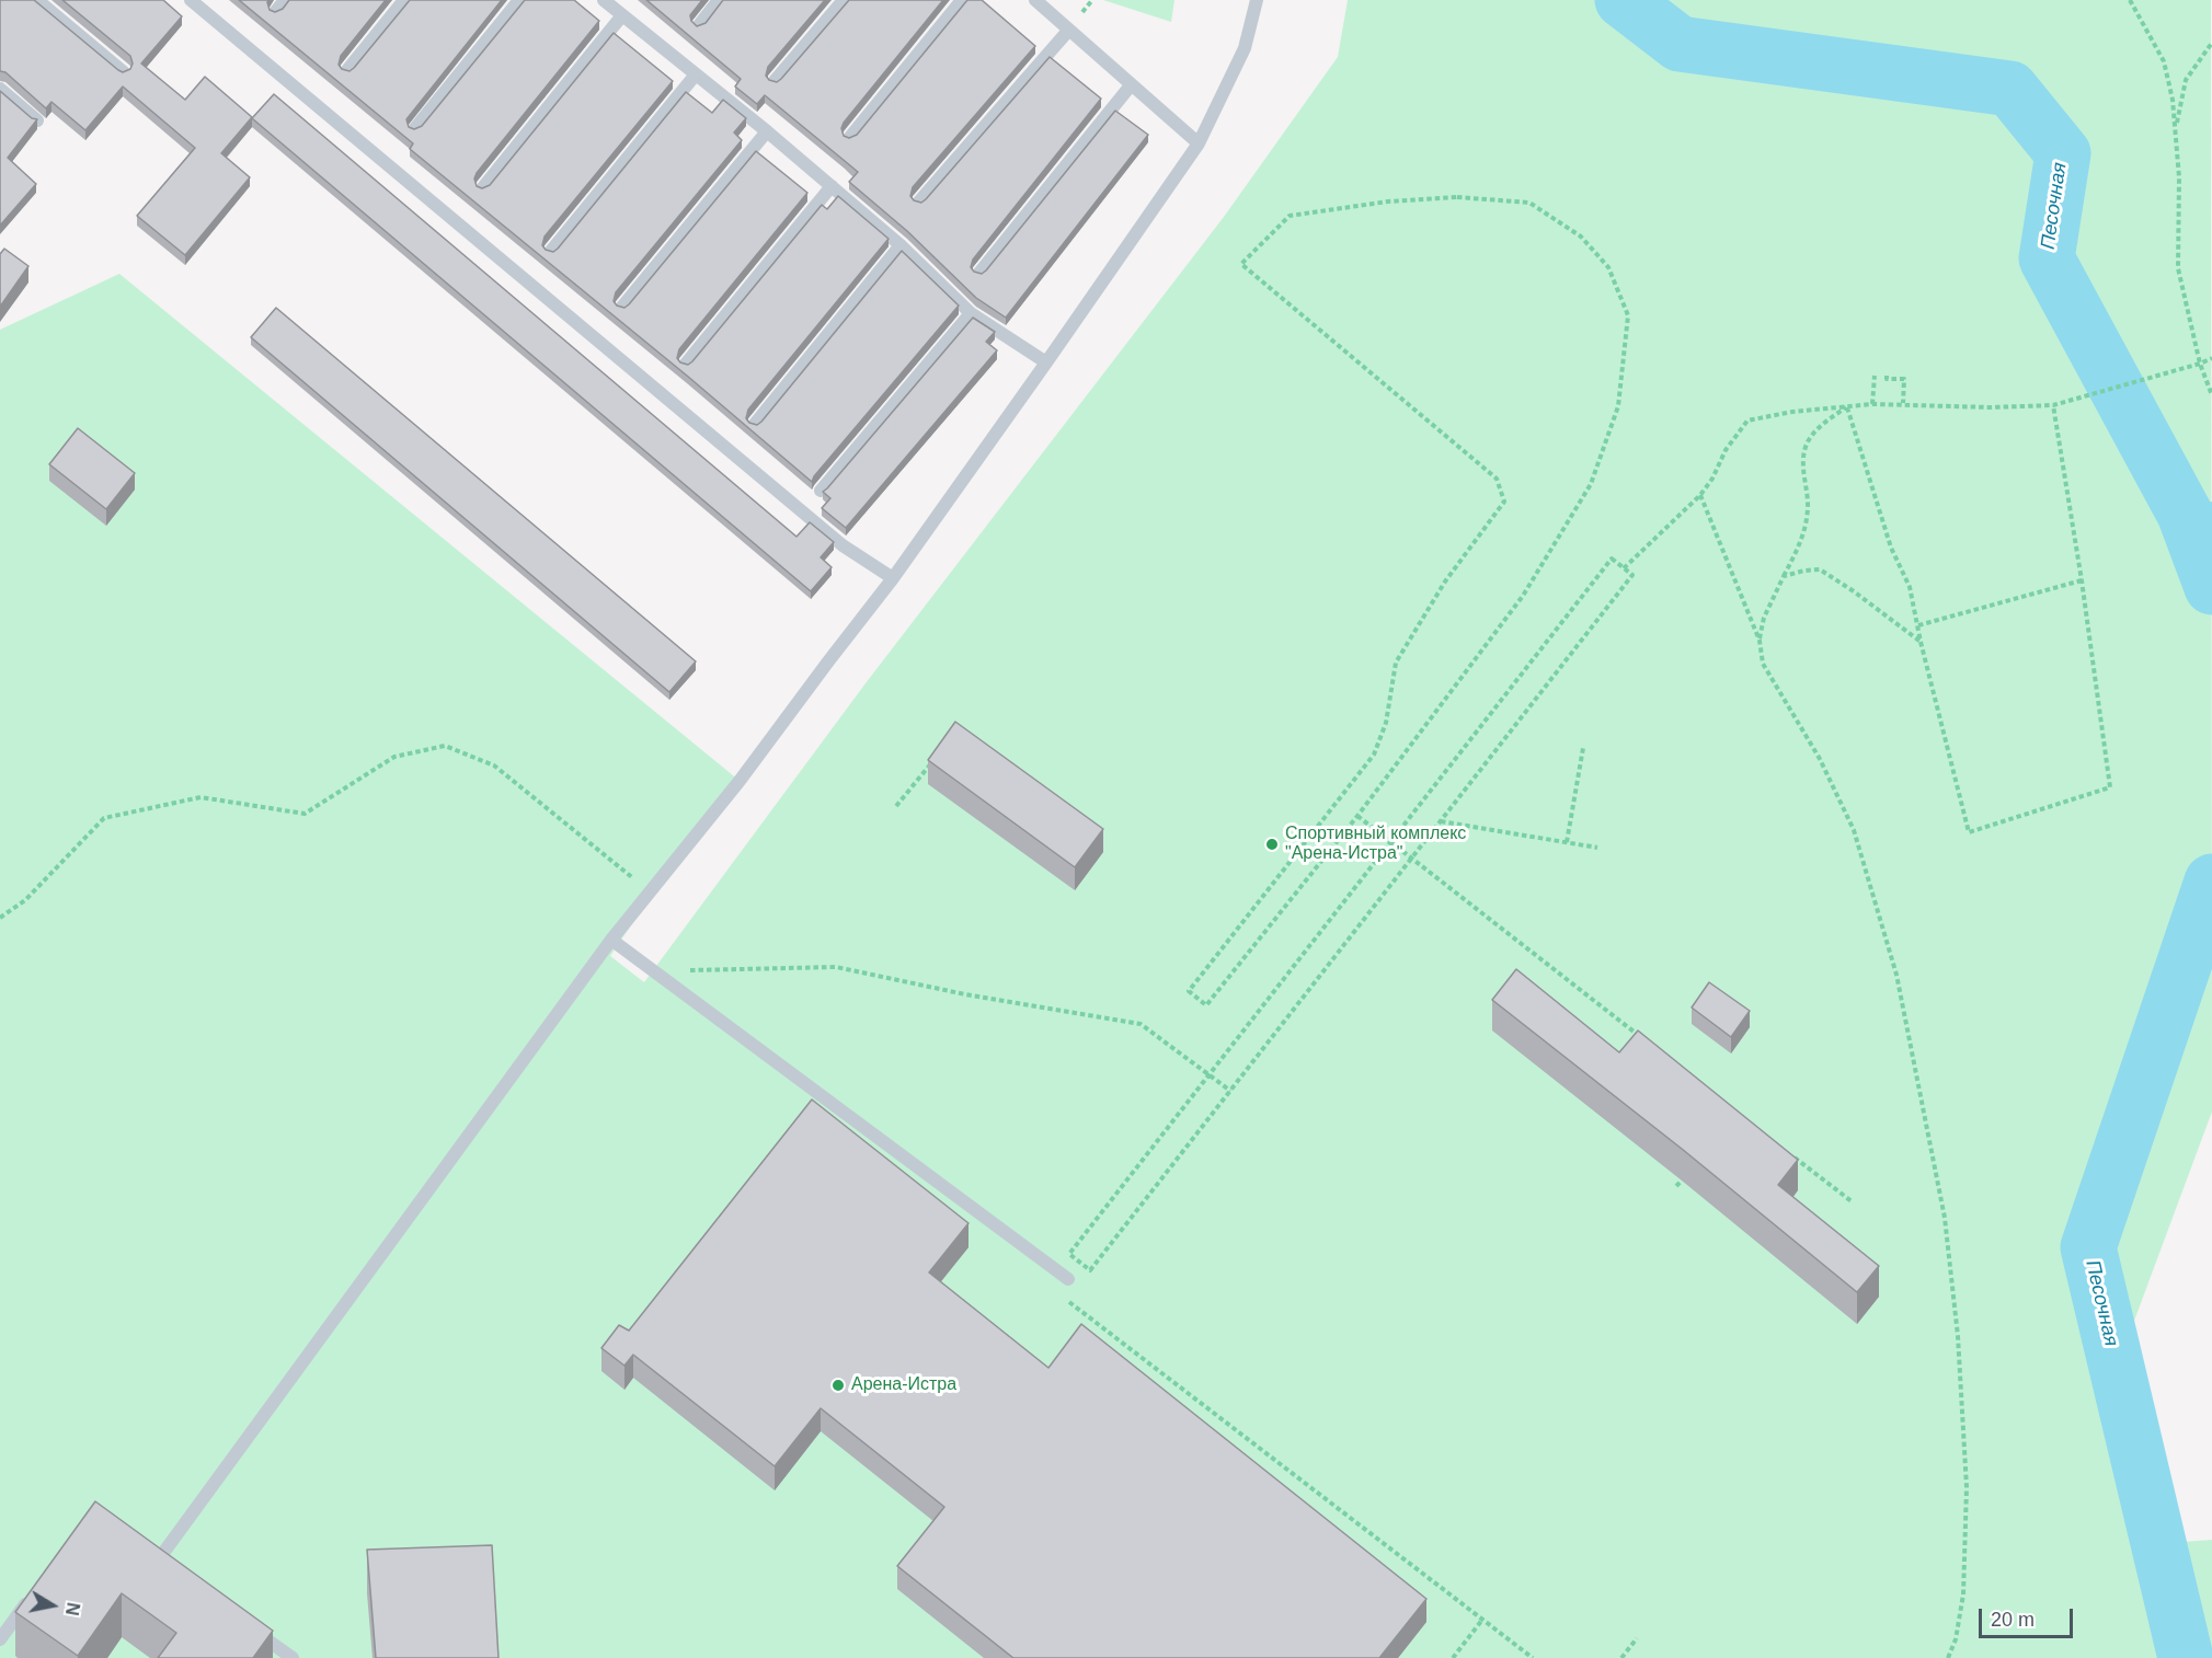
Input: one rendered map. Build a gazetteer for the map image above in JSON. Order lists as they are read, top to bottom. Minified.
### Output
{"water":["Песочная"],"places":["Спортивный комплекс \"Арена-Истра\"","Арена-Истра"],"scale_bar":"20 m","north":"right"}
